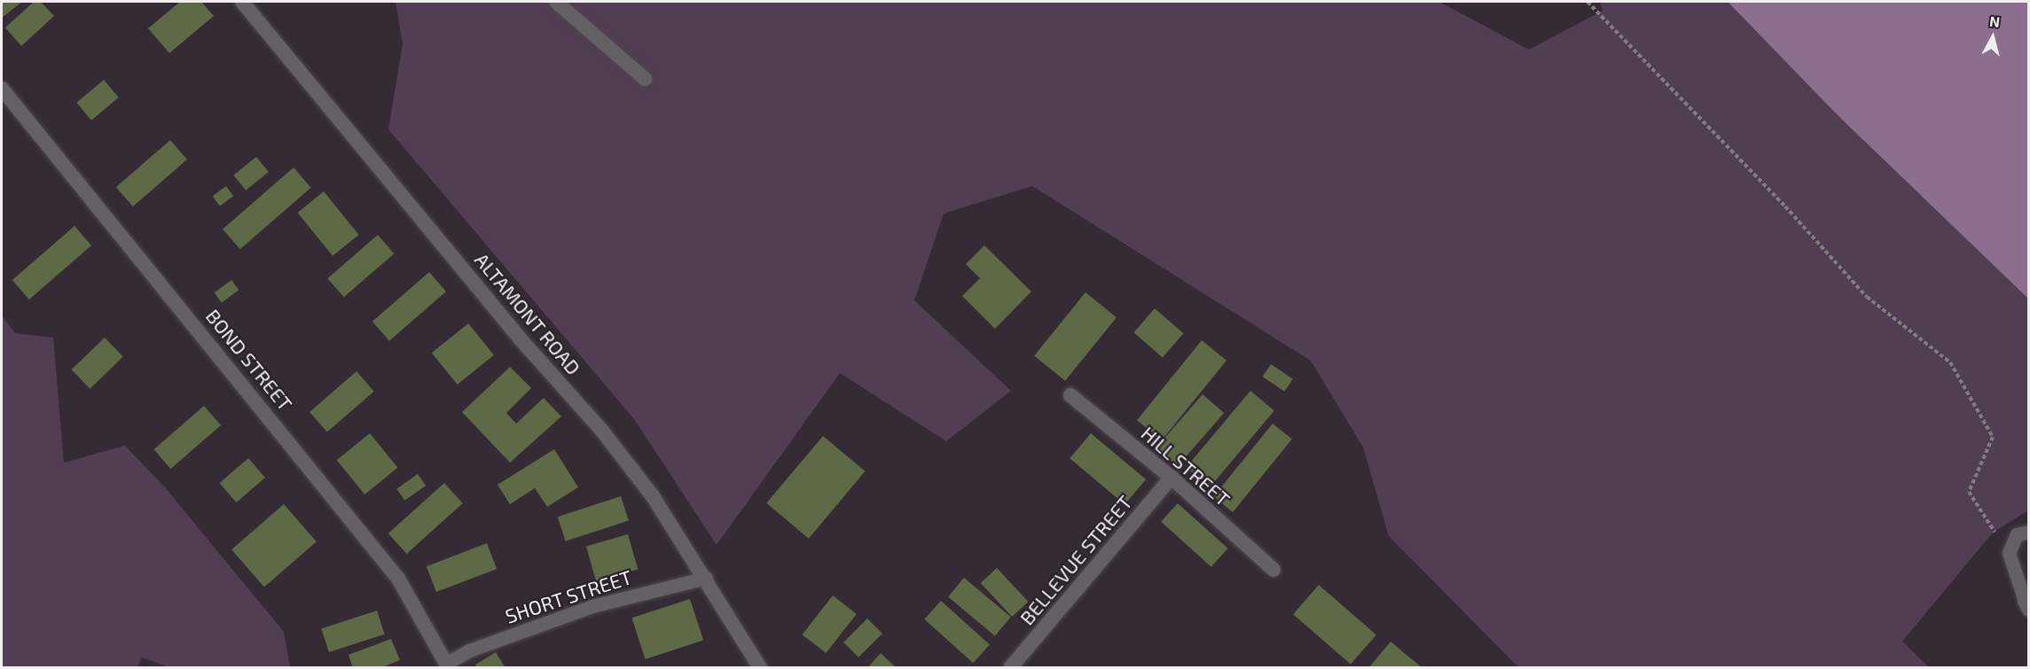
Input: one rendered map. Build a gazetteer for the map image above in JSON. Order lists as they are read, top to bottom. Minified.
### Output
{"streets":{"street":["ALTAMONT ROAD","BOND STREET","HILL STREET","BELLEVUE STREET"],"lane":["SHORT STREET"]},"crossings":[["ALTAMONT ROAD","SHORT STREET"],["BOND STREET","SHORT STREET"],["HILL STREET","BELLEVUE STREET"]],"north":"top"}
